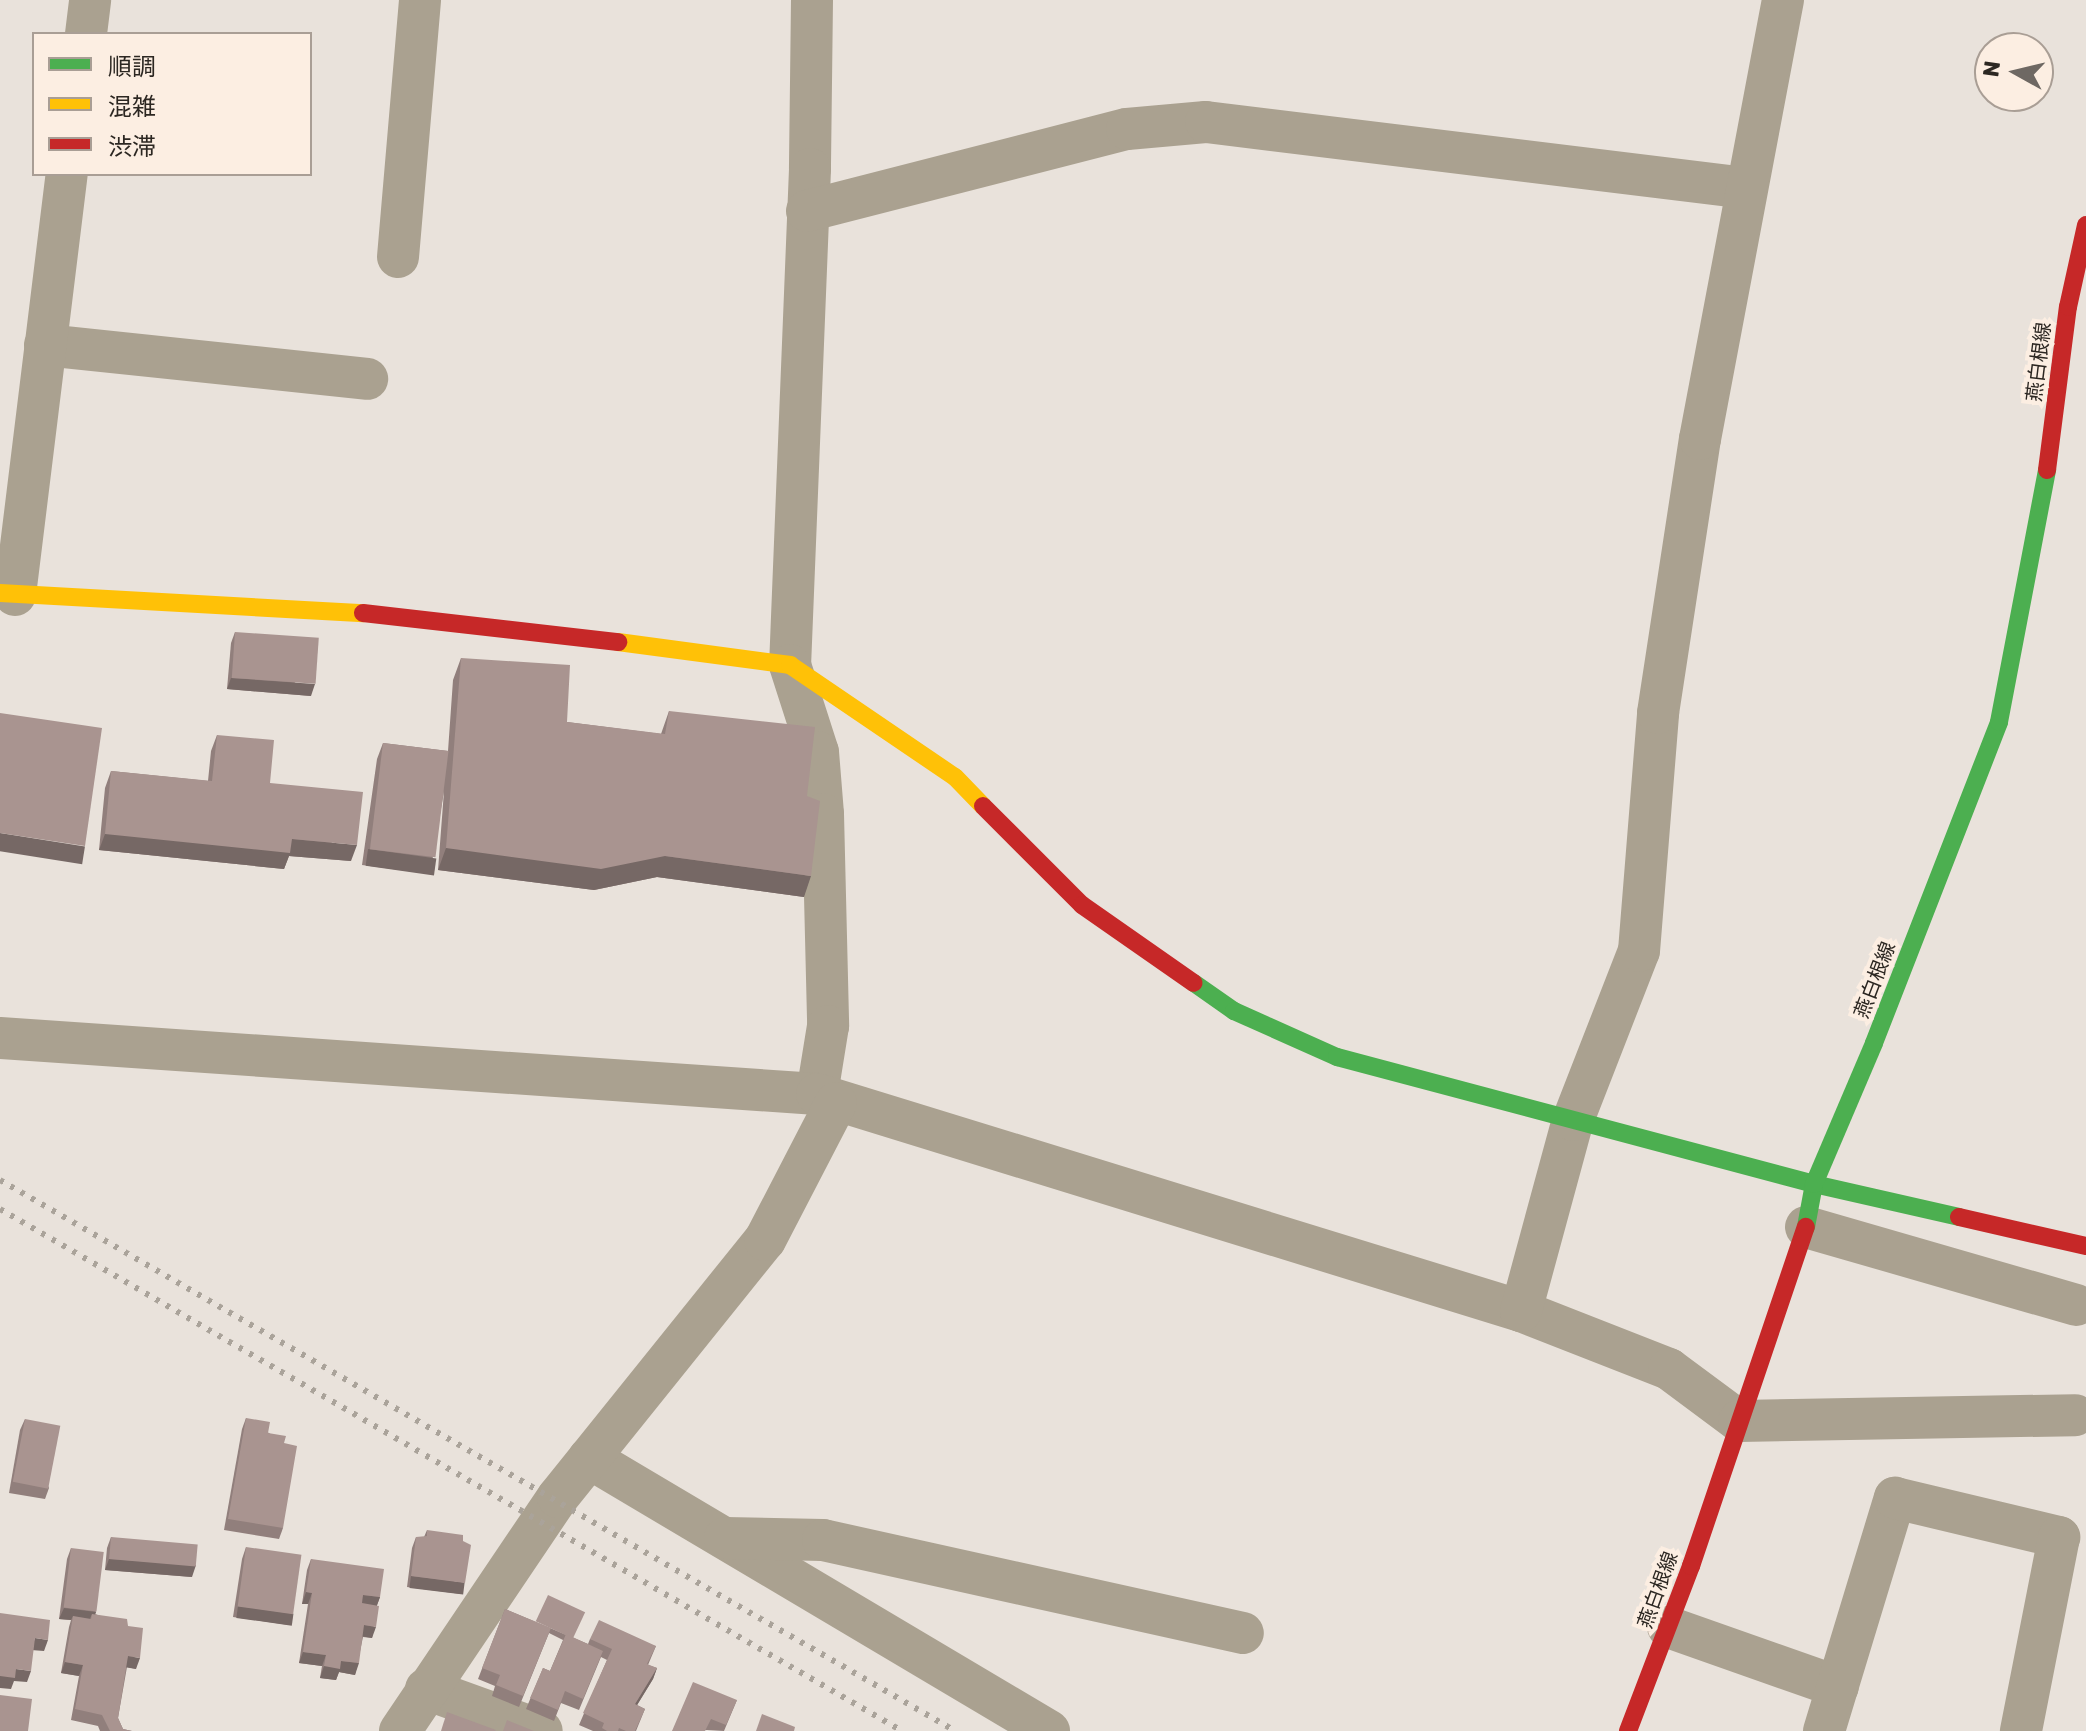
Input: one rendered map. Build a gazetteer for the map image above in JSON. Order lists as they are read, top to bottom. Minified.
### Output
{"streets":{"street":["燕白根線"]},"legend":["順調","混雑","渋滞"],"north":"left"}
